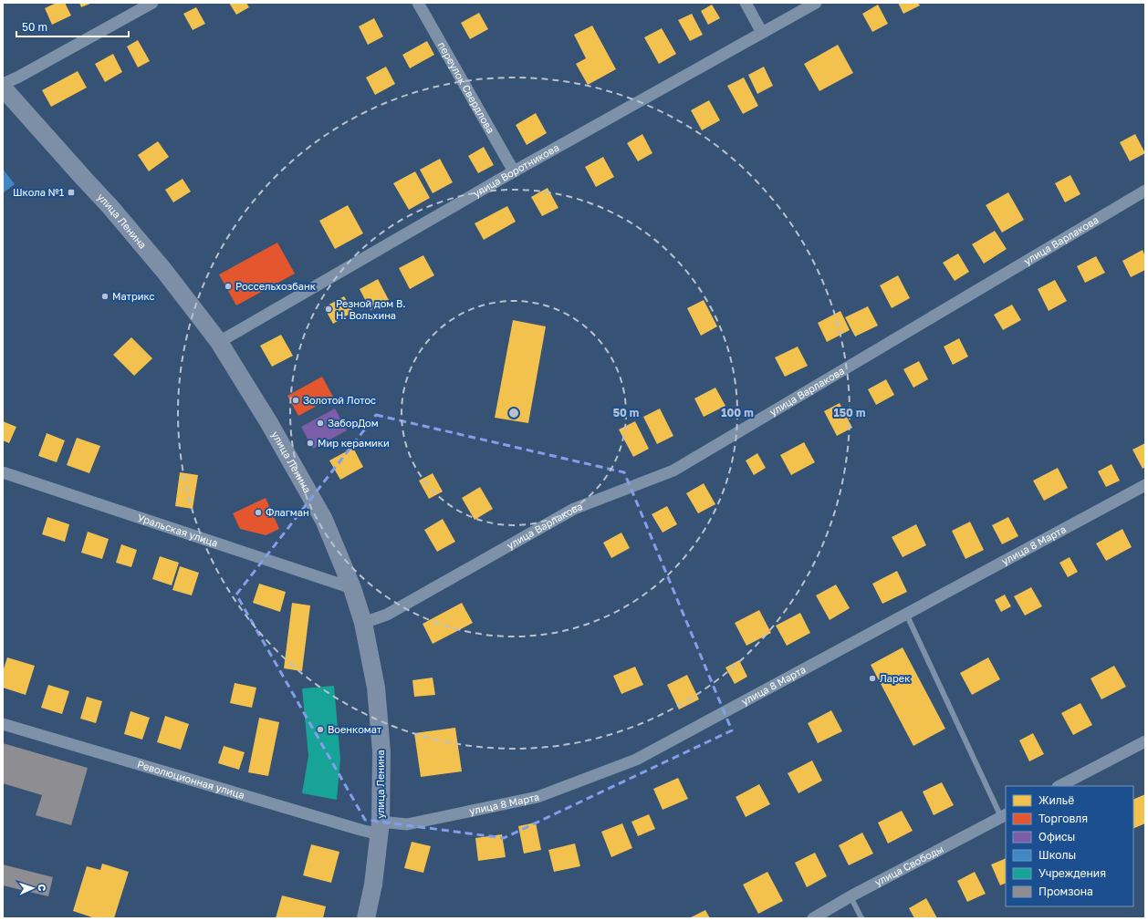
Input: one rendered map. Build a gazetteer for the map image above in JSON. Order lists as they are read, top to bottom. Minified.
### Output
{"streets":{"main road":["улица Ленина"],"street":["переулок Свердлова","улица Воротникова","улица Варлакова","Уральская улица","улица 8 Марта","Революционная улица","улица Свободы"]},"crossings":[["переулок Свердлова","улица Воротникова"],["улица Воротникова","улица Ленина"],["улица Ленина","улица Варлакова"],["улица Ленина","Уральская улица"],["улица Ленина","улица 8 Марта"],["улица Ленина","Революционная улица"],["улица 8 Марта","Революционная улица"]],"places":{"transit":["Школа №1"],"other":["Россельхозбанк","Матрикс","Резной дом В. Н. Вольхина","Золотой Лотос","ЗаборДом","Мир керамики","Флагман","Ларек","Военкомат"]},"legend":["Жильё","Торговля","Офисы","Школы","Учреждения","Промзона"],"scale_bar":"50 m","north":"right","rings":["50 m","100 m","150 m"]}
